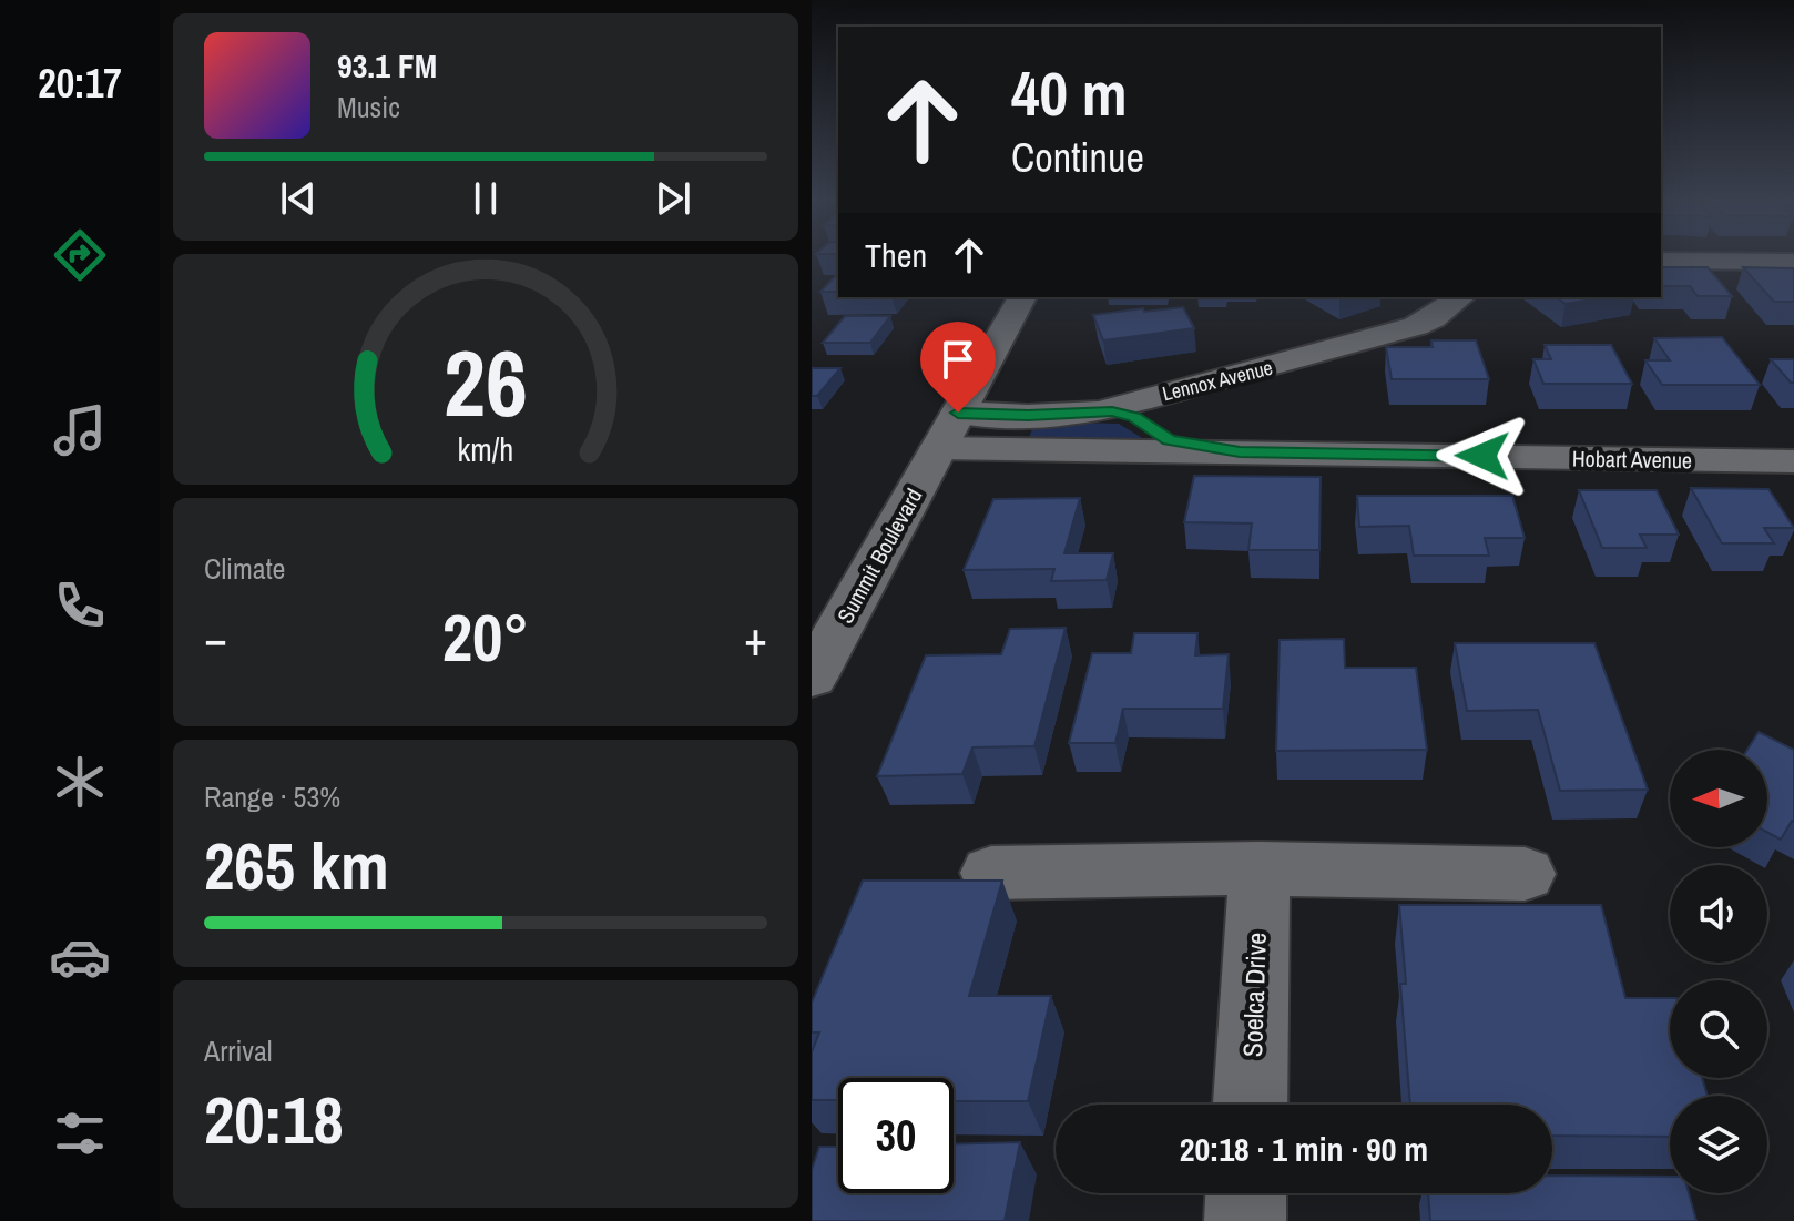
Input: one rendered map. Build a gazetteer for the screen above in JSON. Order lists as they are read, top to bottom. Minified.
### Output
{"streets":{"street":["Lennox Avenue","Hobart Avenue","Summit Boulevard","Soelca Drive"]},"crossings":[["Lennox Avenue","Hobart Avenue"],["Lennox Avenue","Summit Boulevard"],["Hobart Avenue","Summit Boulevard"]],"north":"left","page":{"tabs":"20:17","turn":["40 m","Continue"],"song":["93.1 FM","Music"],"then":"Then","tile":["Climate",["Range · 53%","265 km"],["Arrival","20:18"]],"heat":["−","20°","+"],"limit":"30","trip":"20:18 · 1 min · 90 m","gauge":["26","km/h"]}}
